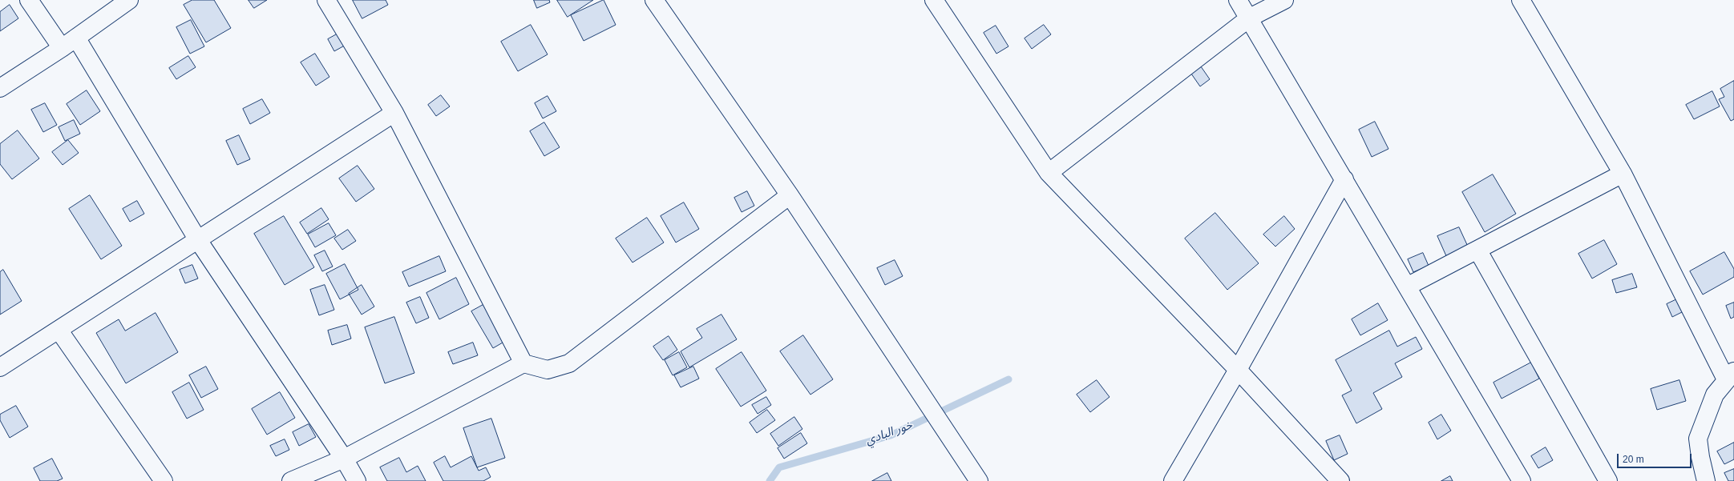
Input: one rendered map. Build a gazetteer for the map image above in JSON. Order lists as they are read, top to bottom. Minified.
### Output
{"water":["خور البادي"],"scale_bar":"20 m"}
